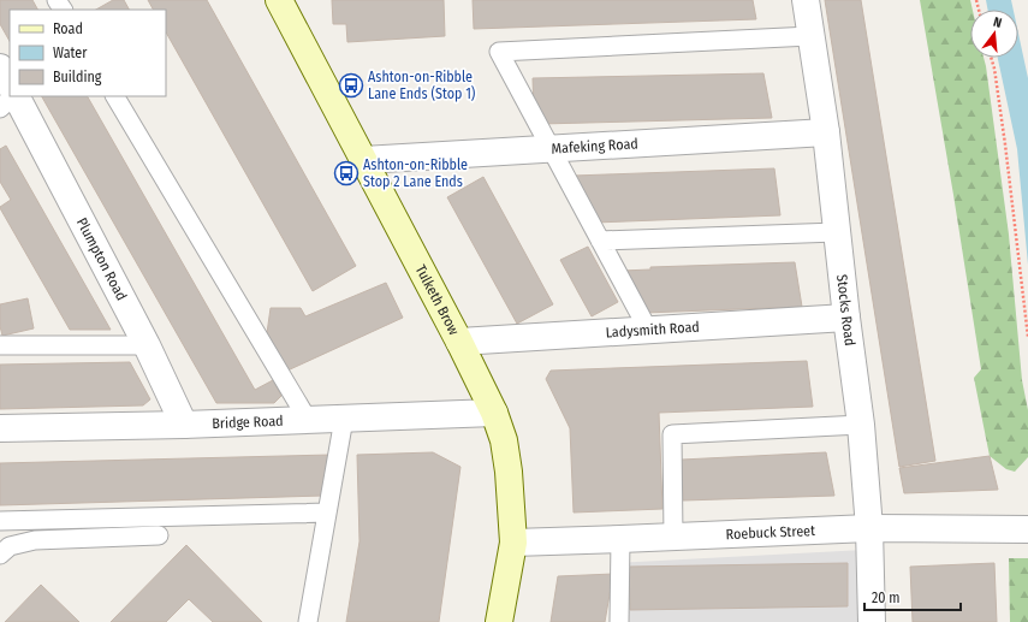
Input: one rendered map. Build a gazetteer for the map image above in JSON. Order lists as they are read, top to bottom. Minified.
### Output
{"streets":{"street":["Mafeking Road","Plumpton Road","Tulketh Brow","Stocks Road","Ladysmith Road","Bridge Road","Roebuck Street"]},"crossings":[["Mafeking Road","Tulketh Brow"],["Mafeking Road","Stocks Road"],["Plumpton Road","Bridge Road"],["Tulketh Brow","Ladysmith Road"],["Tulketh Brow","Bridge Road"],["Tulketh Brow","Roebuck Street"],["Stocks Road","Ladysmith Road"],["Stocks Road","Roebuck Street"]],"places":{"bus stop":["Ashton-on-Ribble Lane Ends (Stop 1)","Ashton-on-Ribble Stop 2 Lane Ends"]},"legend":["Road","Water","Building"],"scale_bar":"20 m","north":"top"}
